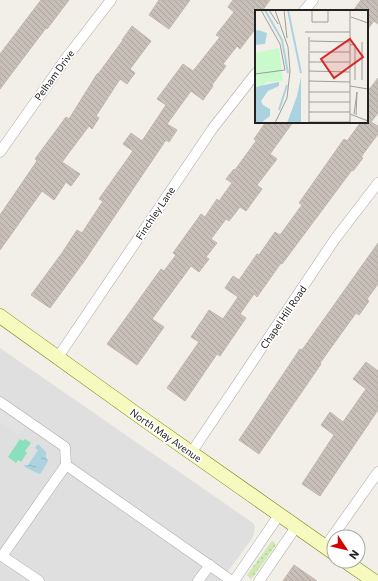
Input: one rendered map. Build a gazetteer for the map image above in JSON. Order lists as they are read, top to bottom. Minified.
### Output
{"streets":{"main road":["North May Avenue"],"street":["Pelham Drive","Finchley Lane","Chapel Hill Road"]},"crossings":[["Finchley Lane","North May Avenue"],["Chapel Hill Road","North May Avenue"]],"north":"bottom right"}
